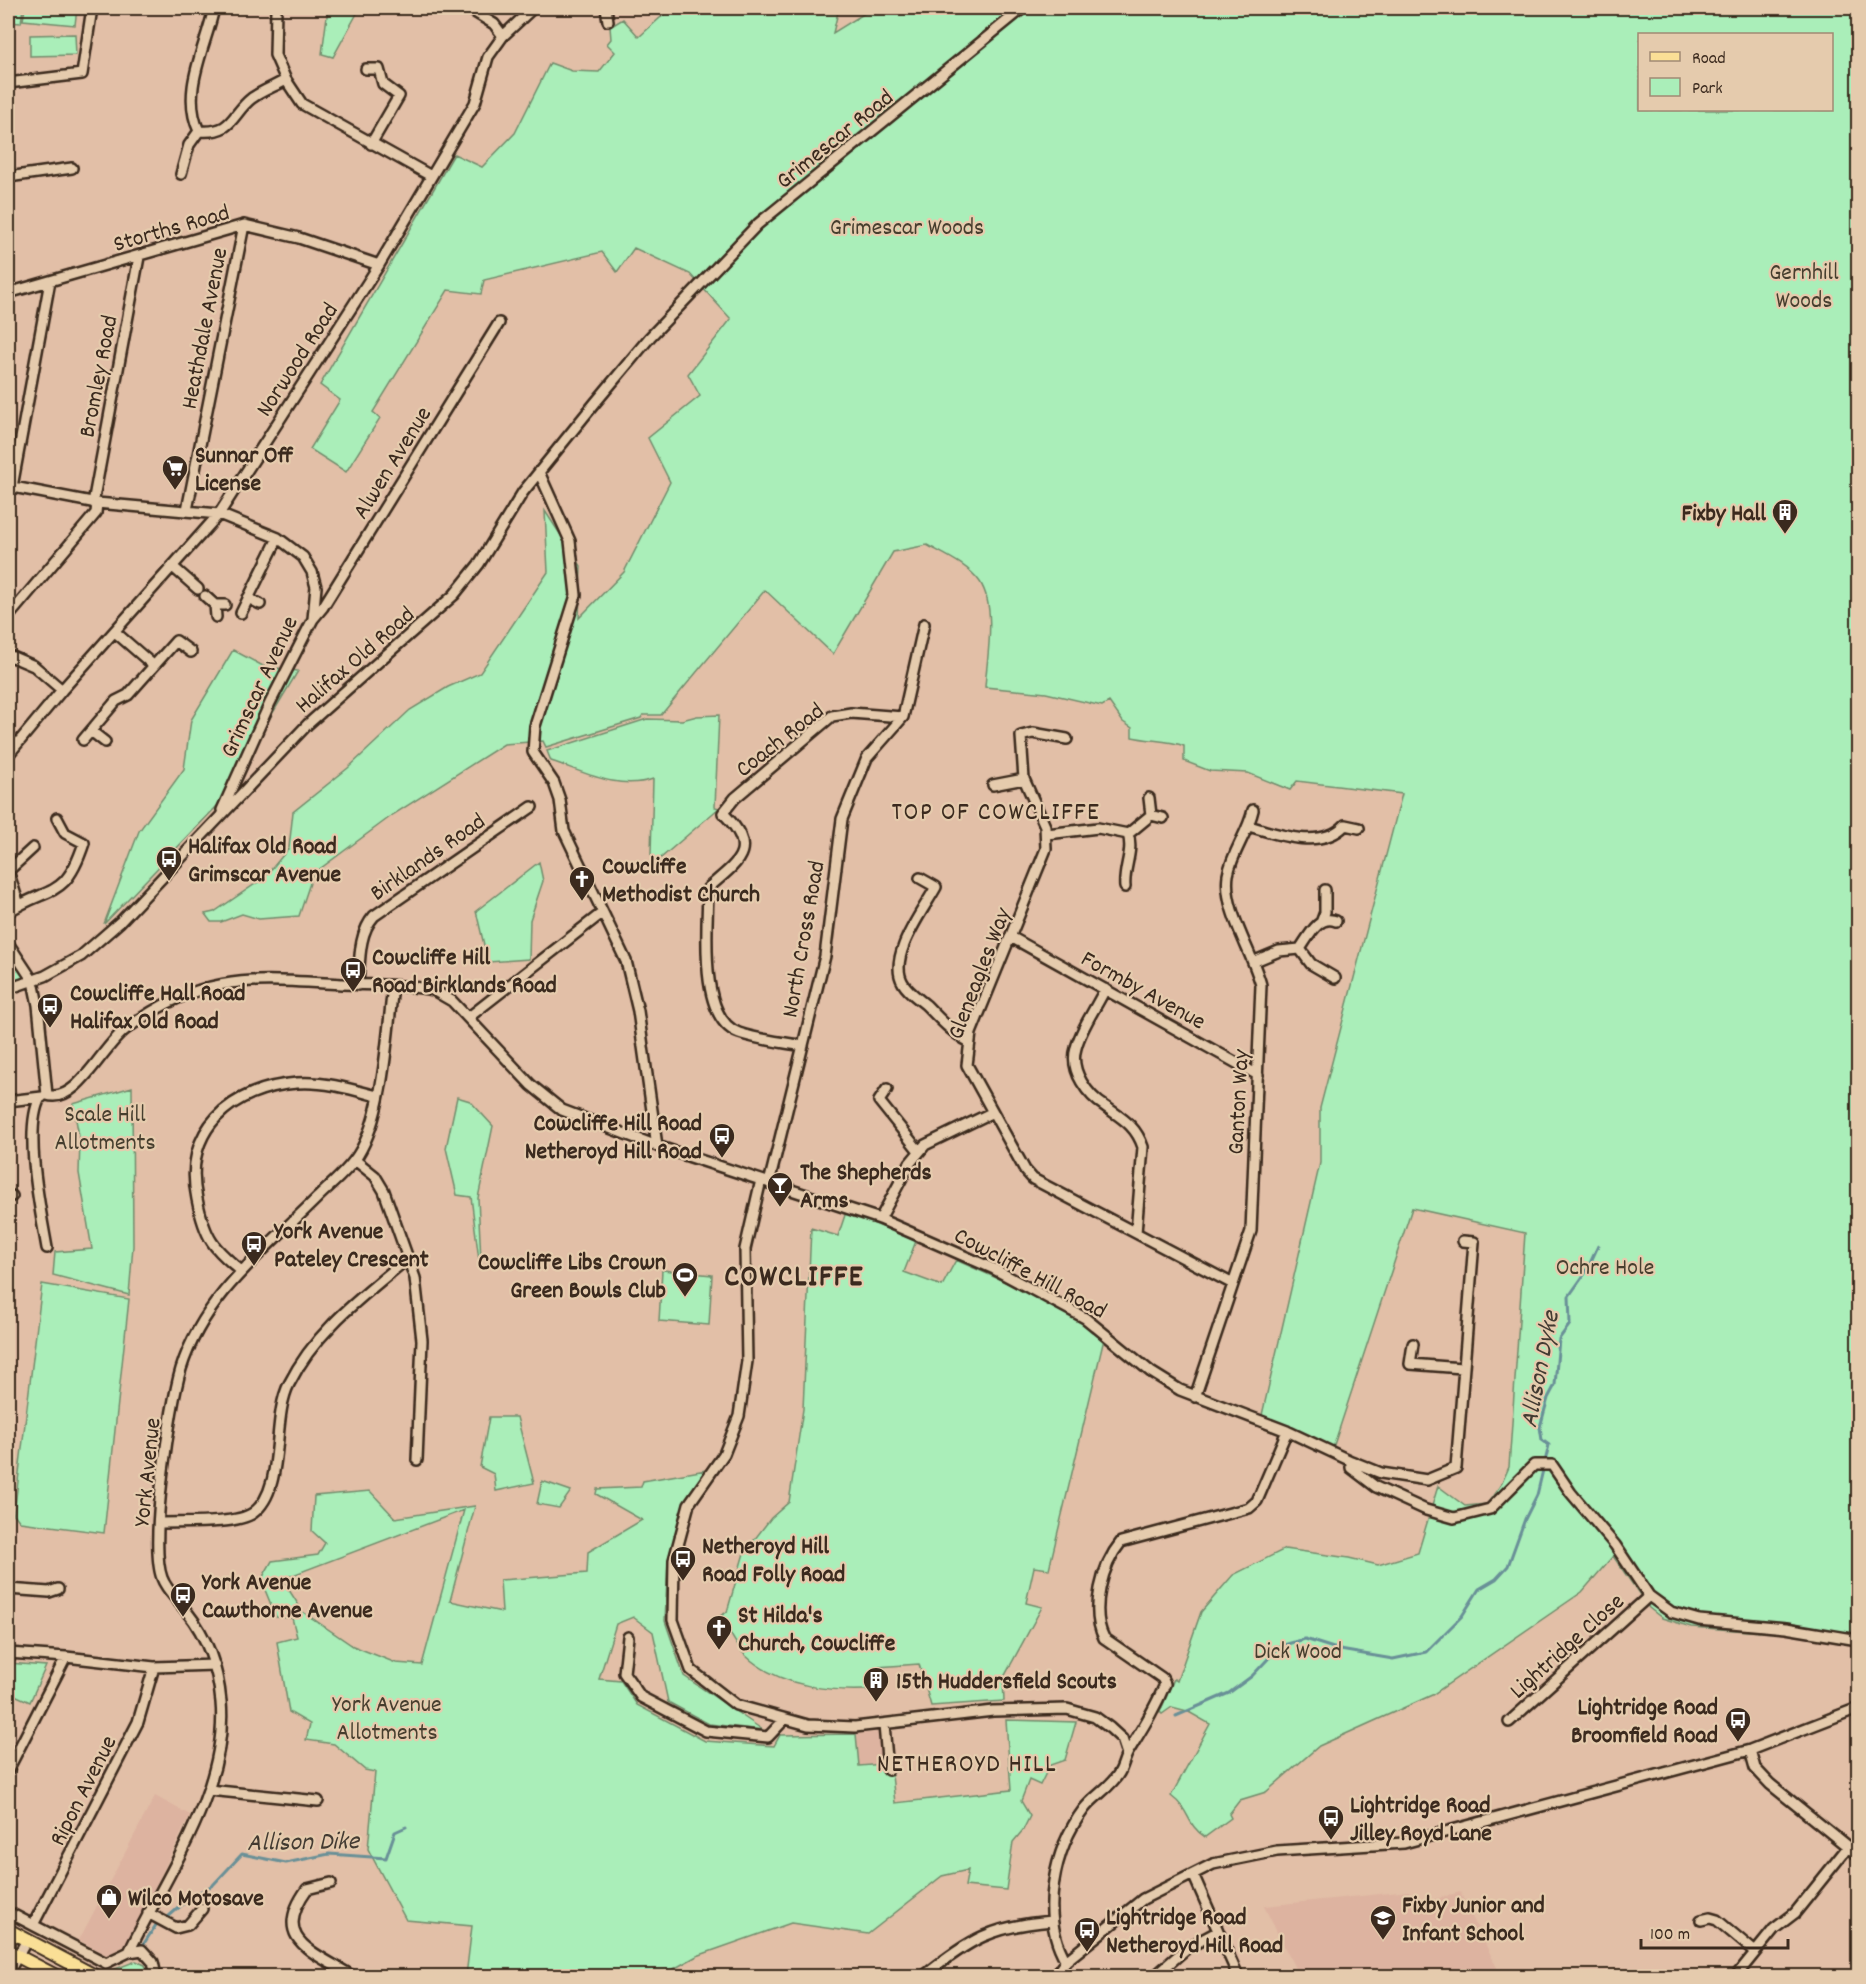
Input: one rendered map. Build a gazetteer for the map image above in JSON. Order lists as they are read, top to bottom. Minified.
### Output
{"streets":{"street":["Grimescar Road","Storths Road","Heathdale Avenue","Norwood Road","Bromley Road","Alwen Avenue","Halifax Old Road","Grimscar Avenue","Coach Road","Birklands Road","North Cross Road","Gleneagles Way","Formby Avenue","Ganton Way","Cowcliffe Hill Road","York Avenue","Lightridge Close","Ripon Avenue"]},"crossings":[["Grimescar Road","Halifax Old Road"],["Storths Road","Heathdale Avenue"],["Storths Road","Norwood Road"],["Storths Road","Bromley Road"],["Heathdale Avenue","Grimscar Avenue"],["Norwood Road","Grimscar Avenue"],["Bromley Road","Grimscar Avenue"],["Alwen Avenue","Grimscar Avenue"],["Halifax Old Road","Grimscar Avenue"],["Coach Road","North Cross Road"],["Birklands Road","Cowcliffe Hill Road"],["North Cross Road","Cowcliffe Hill Road"],["Gleneagles Way","Formby Avenue"],["Gleneagles Way","Ganton Way"],["Formby Avenue","Ganton Way"],["Ganton Way","Cowcliffe Hill Road"],["Cowcliffe Hill Road","York Avenue"],["Cowcliffe Hill Road","Lightridge Close"]],"districts":["TOP OF COWCLIFFE","COWCLIFFE","NETHEROYD HILL"],"water":["Allison Dyke","Allison Dike"],"parks":["Grimescar Woods","Gernhill Woods","Scale Hill Allotments","Ochre Hole","Dick Wood","York Avenue Allotments"],"places":{"supermarket":["Sunnar Off License"],"building":["Fixby Hall","15th Huddersfield Scouts"],"bus stop":["Halifax Old Road Grimscar Avenue","Cowcliffe Hill Road Birklands Road","Cowcliffe Hall Road Halifax Old Road","Cowcliffe Hill Road Netheroyd Hill Road","York Avenue Pateley Crescent","Netheroyd Hill Road Folly Road","York Avenue Cawthorne Avenue","Lightridge Road Broomfield Road","Lightridge Road Jilley Royd Lane","Lightridge Road Netheroyd Hill Road"],"church":["Cowcliffe Methodist Church","St Hilda's Church, Cowcliffe"],"bar":["The Shepherds Arms"],"sports":["Cowcliffe Libs Crown Green Bowls Club"],"shop":["Wilco Motosave"],"school or university":["Fixby Junior and Infant School"]},"legend":["Road","Park"],"scale_bar":"100 m"}
